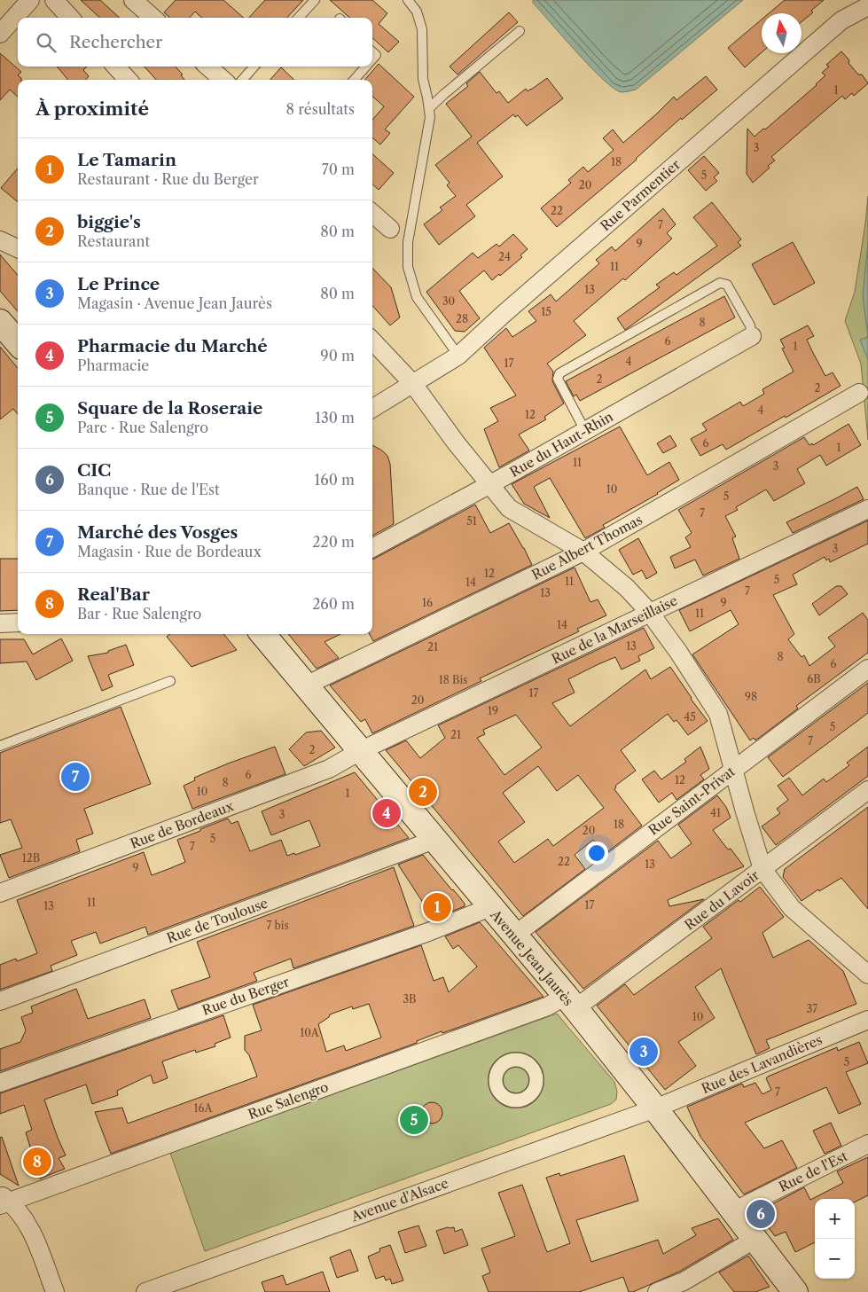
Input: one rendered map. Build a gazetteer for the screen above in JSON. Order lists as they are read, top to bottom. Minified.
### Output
{"streets":{"main road":["Avenue Jean Jaurès"],"street":["Rue Parmentier","Rue du Haut-Rhin","Rue Albert Thomas","Rue de la Marseillaise","Rue Saint-Privat","Rue de Bordeaux","Rue du Lavoir","Rue de Toulouse","Rue du Berger","Rue des Lavandières","Rue Salengro","Rue de l'Est","Avenue d'Alsace"]},"crossings":[["Rue Albert Thomas","Avenue Jean Jaurès"],["Rue de la Marseillaise","Rue de Bordeaux"],["Rue de la Marseillaise","Avenue Jean Jaurès"],["Rue Saint-Privat","Avenue Jean Jaurès"],["Rue de Bordeaux","Avenue Jean Jaurès"],["Rue du Lavoir","Avenue Jean Jaurès"],["Rue du Lavoir","Rue Salengro"],["Rue de Toulouse","Avenue Jean Jaurès"],["Avenue Jean Jaurès","Rue du Berger"],["Avenue Jean Jaurès","Rue des Lavandières"],["Avenue Jean Jaurès","Rue Salengro"],["Avenue Jean Jaurès","Rue de l'Est"],["Avenue Jean Jaurès","Avenue d'Alsace"],["Rue des Lavandières","Avenue d'Alsace"]],"house_numbers":["1","3","18","5","20","22","7","9","24","11","13","30","15","28","8","6","1","4","17","2","2","4","12","6","1","11","3","10","5","7","51","3","12","5","11","14","7","13","16","9","11","14","13","21","8","6","6B","18 Bis","17","98","20","19","45","5","21","7","2","6","12","8","10","1","41","3","18","20","5","7","12B","22","13","9","11","17","13","7 bis","3B","37","10","10A","5","7","16A"],"north":"top","page":{"search":"Rechercher","heading":["À proximité","8 résultats"],"list":[{"mark":"1","name":"Le Tamarin","note":"Restaurant · Rue du Berger","value":"70 m"},{"mark":"2","name":"biggie's","note":"Restaurant","value":"80 m"},{"mark":"3","name":"Le Prince","note":"Magasin · Avenue Jean Jaurès","value":"80 m"},{"mark":"4","name":"Pharmacie du Marché","note":"Pharmacie","value":"90 m"},{"mark":"5","name":"Square de la Roseraie","note":"Parc · Rue Salengro","value":"130 m"},{"mark":"6","name":"CIC","note":"Banque · Rue de l'Est","value":"160 m"},{"mark":"7","name":"Marché des Vosges","note":"Magasin · Rue de Bordeaux","value":"220 m"},{"mark":"8","name":"Real'Bar","note":"Bar · Rue Salengro","value":"260 m"}],"pins":["7","2","4","1","3","5","8","6"],"map_buttons":["+","−"]}}
